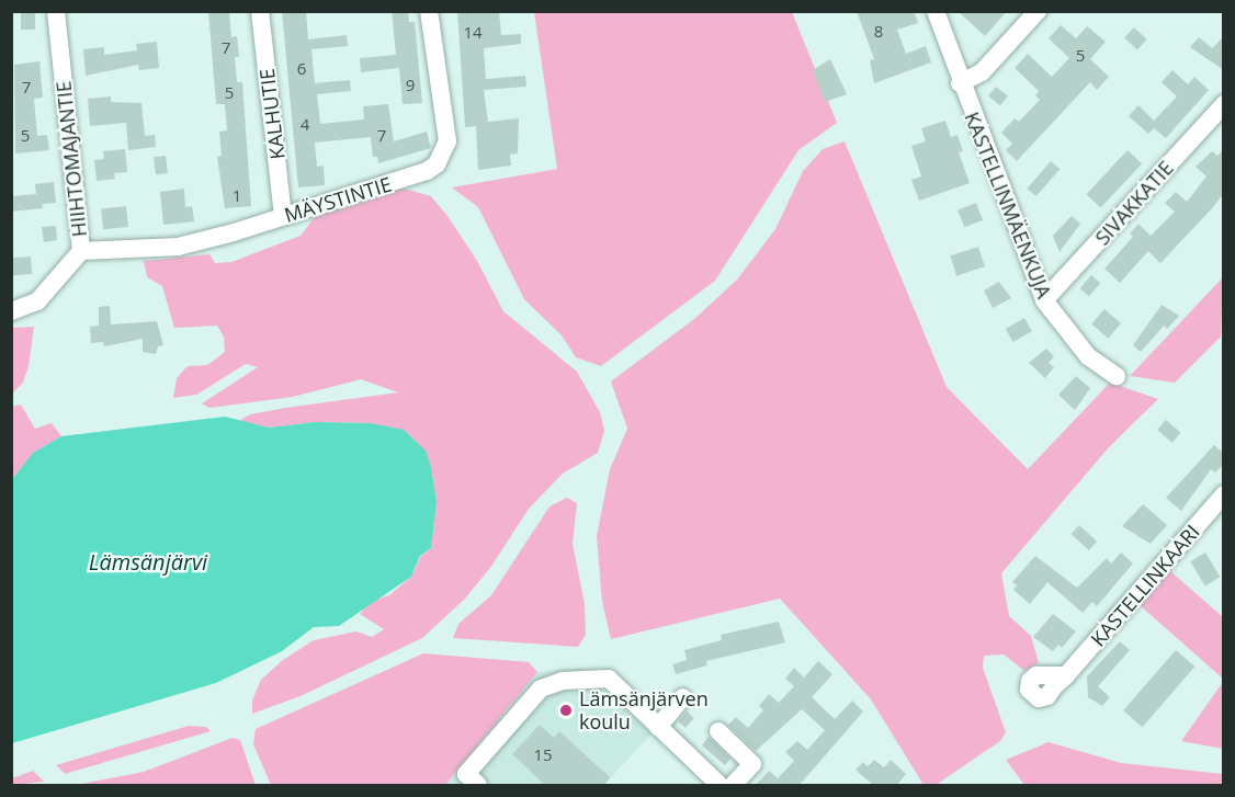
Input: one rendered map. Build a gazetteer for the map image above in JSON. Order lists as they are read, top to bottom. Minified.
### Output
{"streets":{"street":["KALHUTIE","HIIHTOMAJANTIE","MÄYSTINTIE","SIVAKKATIE","KASTELLINMÄENKUJA","KASTELLINKAARI"]},"crossings":[["KALHUTIE","MÄYSTINTIE"],["HIIHTOMAJANTIE","MÄYSTINTIE"],["SIVAKKATIE","KASTELLINMÄENKUJA"]],"water":["Lämsänjärvi"],"places":["Lämsänjärven koulu"],"house_numbers":["8","14","7","5","6","9","7","5","4","5","7","1","15"]}
